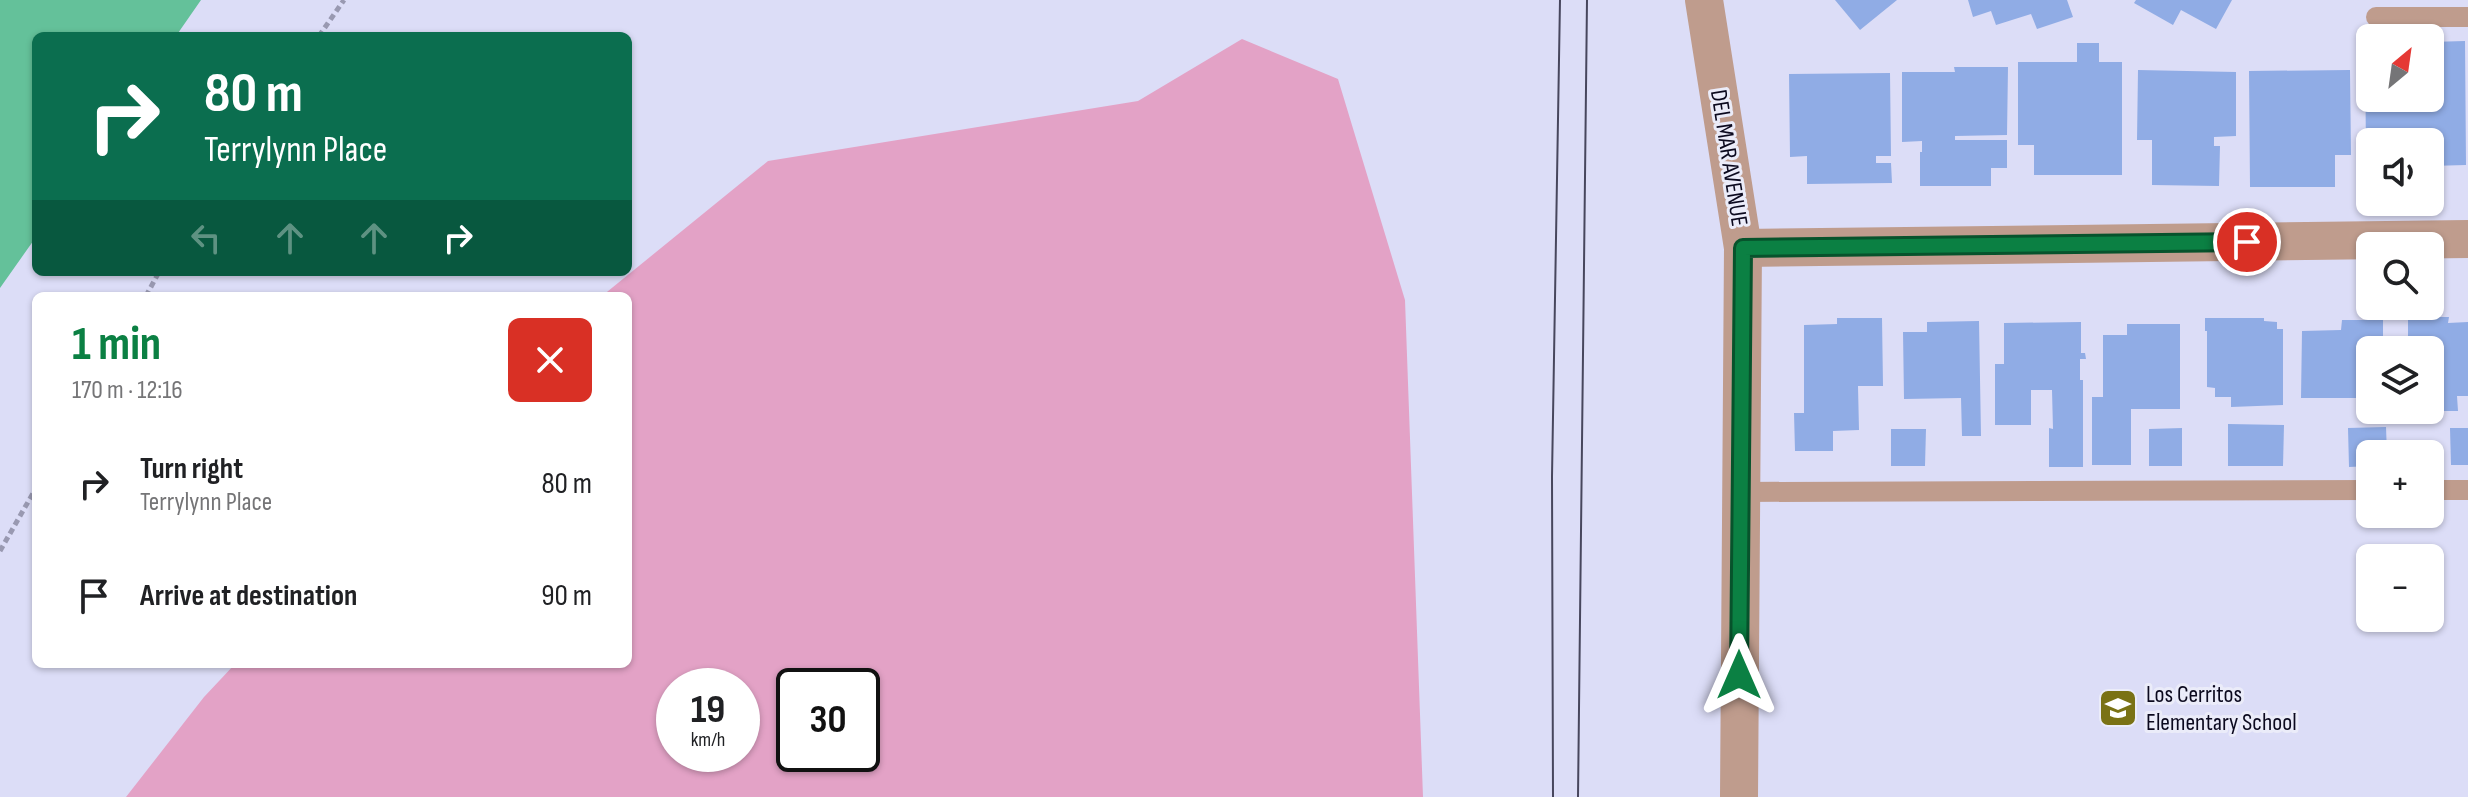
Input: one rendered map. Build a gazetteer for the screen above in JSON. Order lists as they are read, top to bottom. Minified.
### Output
{"streets":{"street":["DEL MAR AVENUE"]},"places":{"school or university":["Los Cerritos Elementary School"]},"north":"top right","page":{"map_buttons":["+","−"],"turn":["80 m","Terrylynn Place"],"heading":["1 min","170 m · 12:16"],"list":[{"name":"Turn right","note":"Terrylynn Place","value":"80 m"},{"name":"Arrive at destination","value":"90 m"}],"speed":"19 km/h","limit":"30"}}
